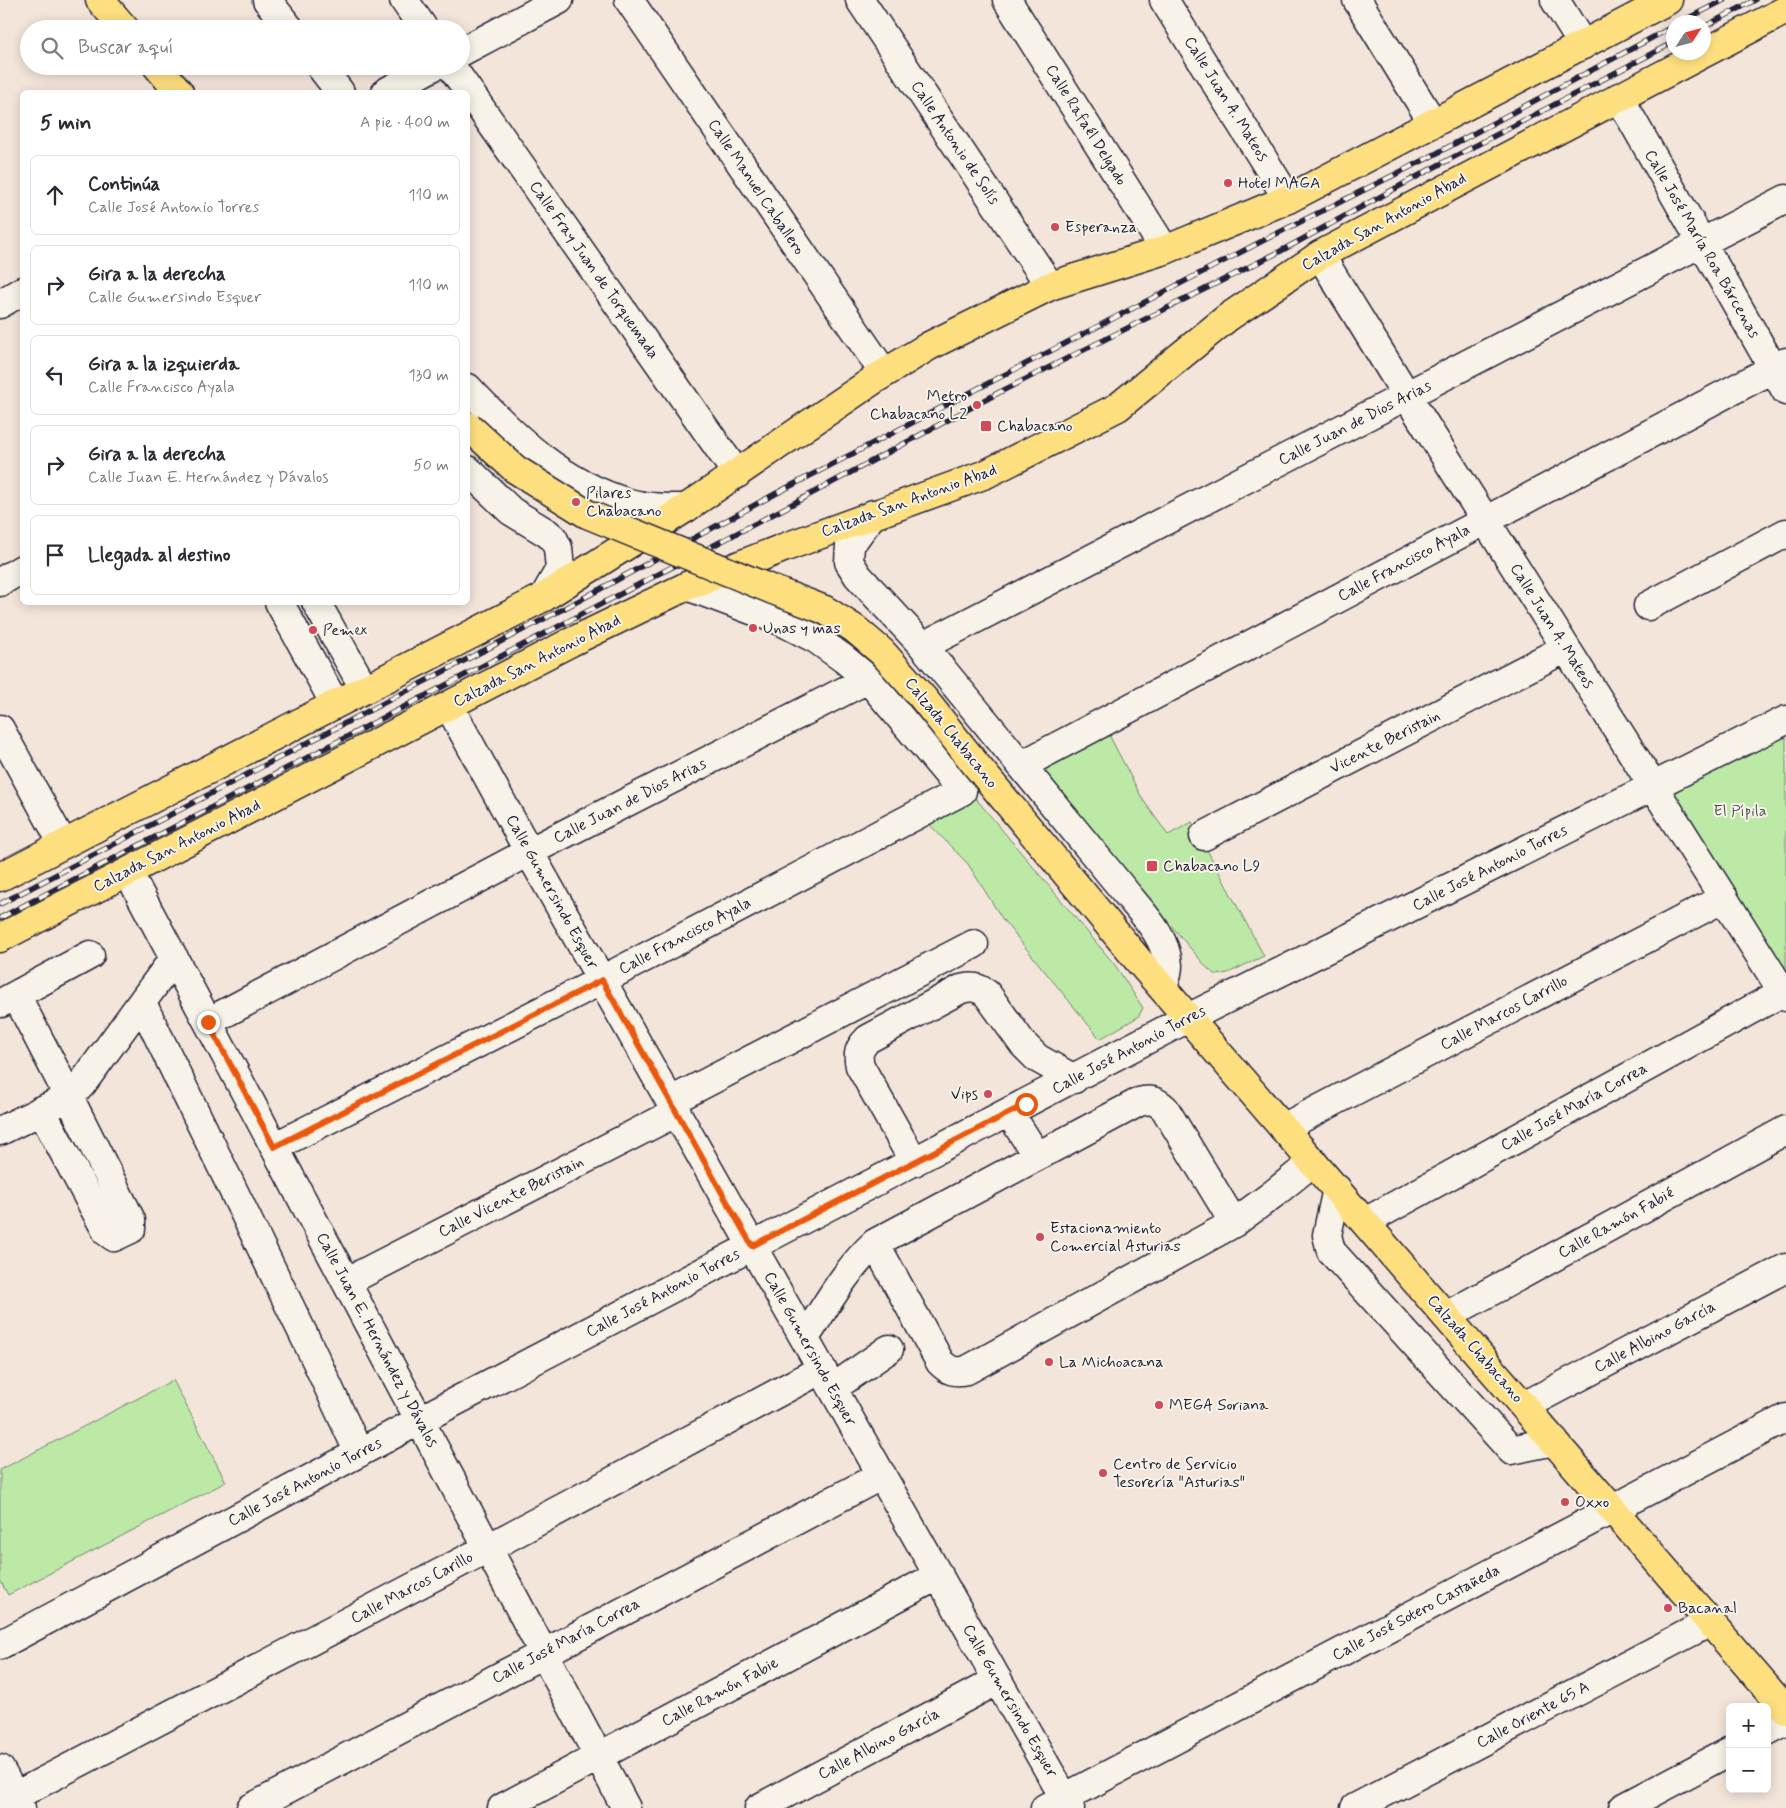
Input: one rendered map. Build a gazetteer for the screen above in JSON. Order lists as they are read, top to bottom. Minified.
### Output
{"streets":{"main road":["Calzada San Antonio Abad","Calzada Chabacano"],"street":["Calle Juan A. Mateos","Calle Rafaél Delgado","Calle Antonio de Solís","Calle Manuel Caballero","Calle José María Roa Bárcenas","Calle Fray Juan de Torquemada","Calle Juan de Dios Arias","Calle Francisco Ayala","Vicente Beristain","Calle José Antonio Torres","Calle Gumersindo Esquer","Calle Marcos Carrillo","Calle José María Correa","Calle Vicente Beristain","Calle Ramón Fabié","Calle Albino García","Calle Juan E. Hernández y Dávalos","Calle Marcos Carillo","Calle José Sotero Castañeda","Calle Ramón Fabie","Calle Oriente 65 A"]},"crossings":[["Calle Juan A. Mateos","Calzada San Antonio Abad"],["Calle Juan A. Mateos","Calle Juan de Dios Arias"],["Calle Juan A. Mateos","Calle Francisco Ayala"],["Calle Juan A. Mateos","Vicente Beristain"],["Calle Juan A. Mateos","Calle José Antonio Torres"],["Calle Juan A. Mateos","Calle Marcos Carrillo"],["Calle Juan A. Mateos","Calle José María Correa"],["Calzada San Antonio Abad","Calle José María Roa Bárcenas"],["Calzada San Antonio Abad","Calzada Chabacano"],["Calzada San Antonio Abad","Calle Gumersindo Esquer"],["Calzada San Antonio Abad","Calle Juan E. Hernández y Dávalos"],["Calle José María Roa Bárcenas","Calle Juan de Dios Arias"],["Calle José María Roa Bárcenas","Calle Francisco Ayala"],["Calle Juan de Dios Arias","Calzada Chabacano"],["Calle Juan de Dios Arias","Calle Gumersindo Esquer"],["Calle Juan de Dios Arias","Calle Juan E. Hernández y Dávalos"],["Calle Francisco Ayala","Calzada Chabacano"],["Calle Francisco Ayala","Calle Gumersindo Esquer"],["Calle Francisco Ayala","Calle Juan E. Hernández y Dávalos"],["Calzada Chabacano","Calle José Antonio Torres"],["Calzada Chabacano","Calle Marcos Carrillo"],["Calzada Chabacano","Calle José María Correa"],["Calzada Chabacano","Calle Ramón Fabié"],["Calzada Chabacano","Calle Albino García"],["Calzada Chabacano","Calle José Sotero Castañeda"],["Calzada Chabacano","Calle Oriente 65 A"],["Calle José Antonio Torres","Calle Gumersindo Esquer"],["Calle José Antonio Torres","Calle Juan E. Hernández y Dávalos"],["Calle Gumersindo Esquer","Calle José María Correa"],["Calle Gumersindo Esquer","Calle Vicente Beristain"],["Calle Gumersindo Esquer","Calle Albino García"],["Calle Gumersindo Esquer","Calle Marcos Carillo"],["Calle Gumersindo Esquer","Calle José Sotero Castañeda"],["Calle Gumersindo Esquer","Calle Ramón Fabie"],["Calle José María Correa","Calle Juan E. Hernández y Dávalos"],["Calle Vicente Beristain","Calle Juan E. Hernández y Dávalos"],["Calle Juan E. Hernández y Dávalos","Calle Marcos Carillo"],["Calle Juan E. Hernández y Dávalos","Calle Ramón Fabie"]],"parks":["El Pípila"],"places":{"other":["Hotel MAGA","Esperanza","Metro Chabacano L2","Pilares Chabacano","Unas y mas","Pemex","Vips","Estacionamiento Comercial Asturias","La Michoacana","MEGA Soriana","Centro de Servicio Tesorería \"Asturias\"","Oxxo","Bacanal"],"transit":["Chabacano","Chabacano L9"]},"north":"top right","page":{"search":"Buscar aquí","heading":["5 min","A pie · 400 m"],"list":[["Continúa","Calle José Antonio Torres","110 m"],["Gira a la derecha","Calle Gumersindo Esquer","110 m"],["Gira a la izquierda","Calle Francisco Ayala","130 m"],["Gira a la derecha","Calle Juan E. Hernández y Dávalos","50 m"],"Llegada al destino"],"map_buttons":["+","−"]}}
